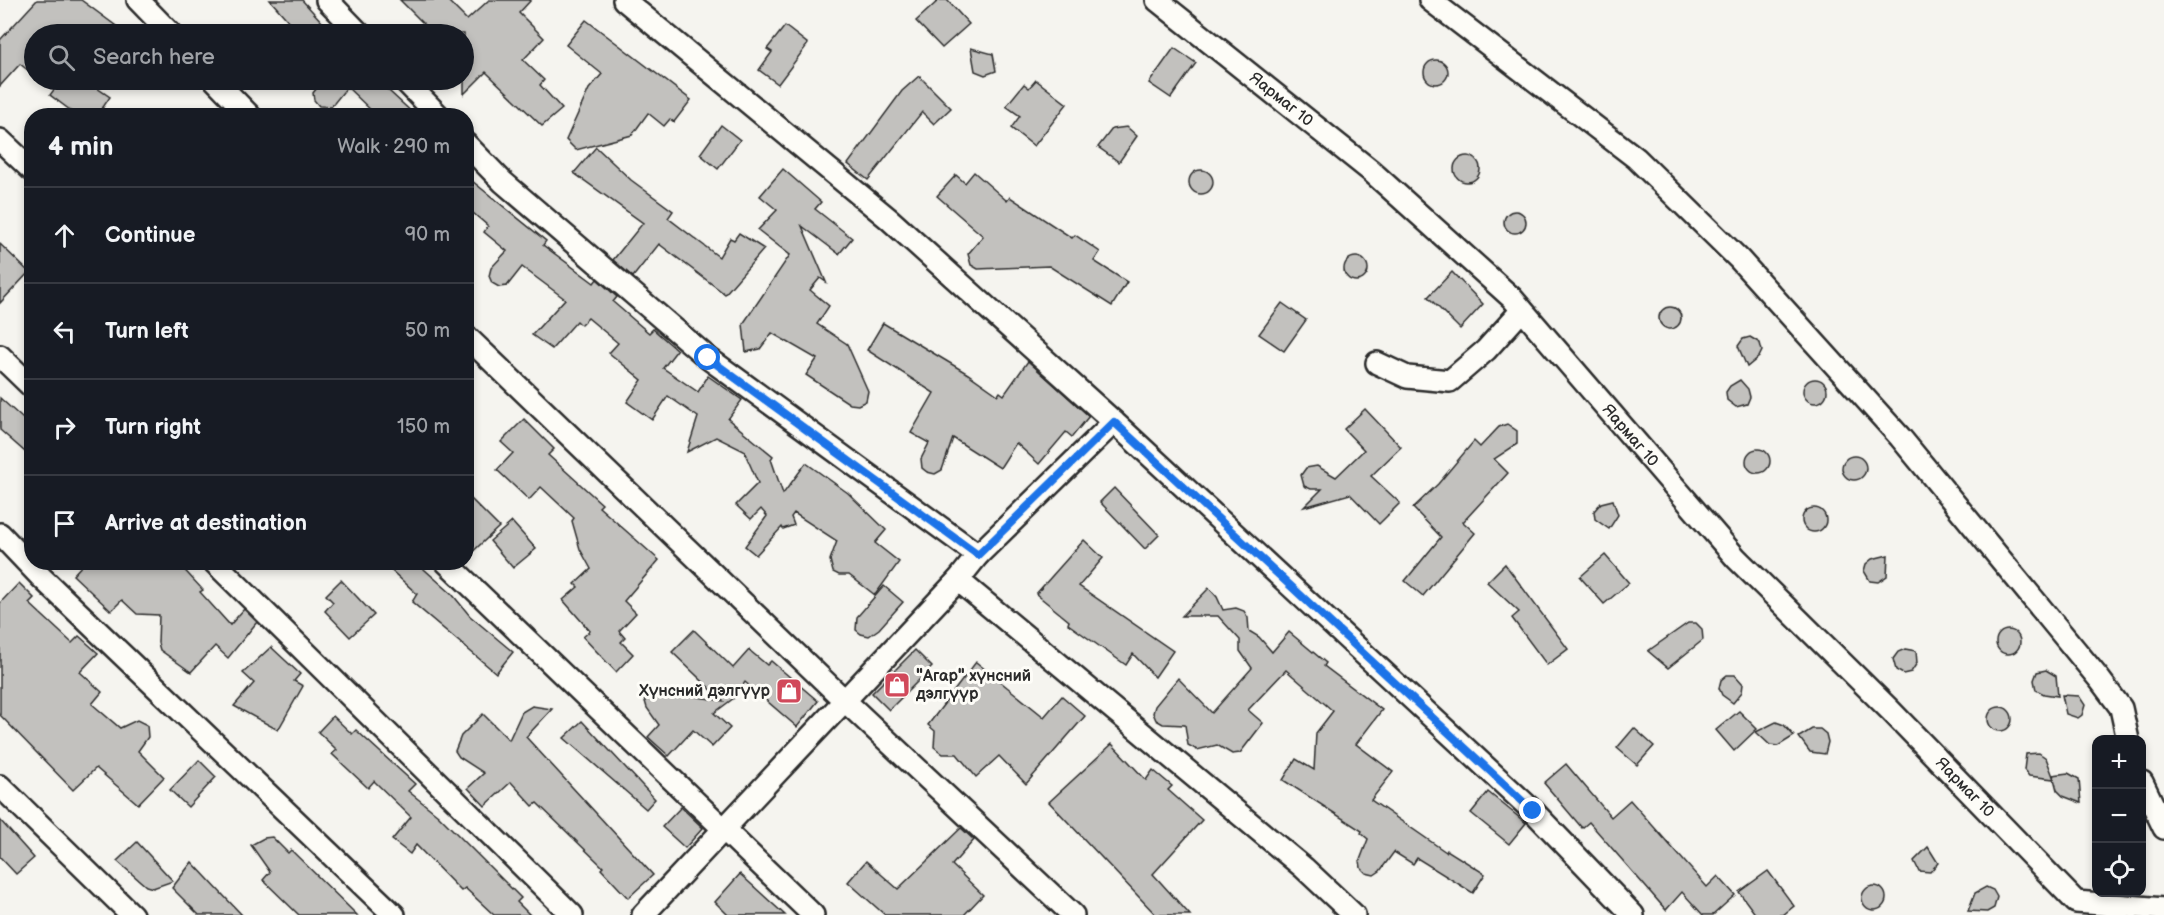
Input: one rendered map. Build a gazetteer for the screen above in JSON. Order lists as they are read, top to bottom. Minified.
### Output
{"streets":{"street":["Яармаг 10"]},"places":{"shop":["\"Агар\" хүнсний дэлгүүр","Хүнсний дэлгүүр"]},"page":{"search":"Search here","heading":["4 min","Walk · 290 m"],"list":[["Continue","90 m"],["Turn left","50 m"],["Turn right","150 m"],"Arrive at destination"],"map_buttons":["+","−"]}}
